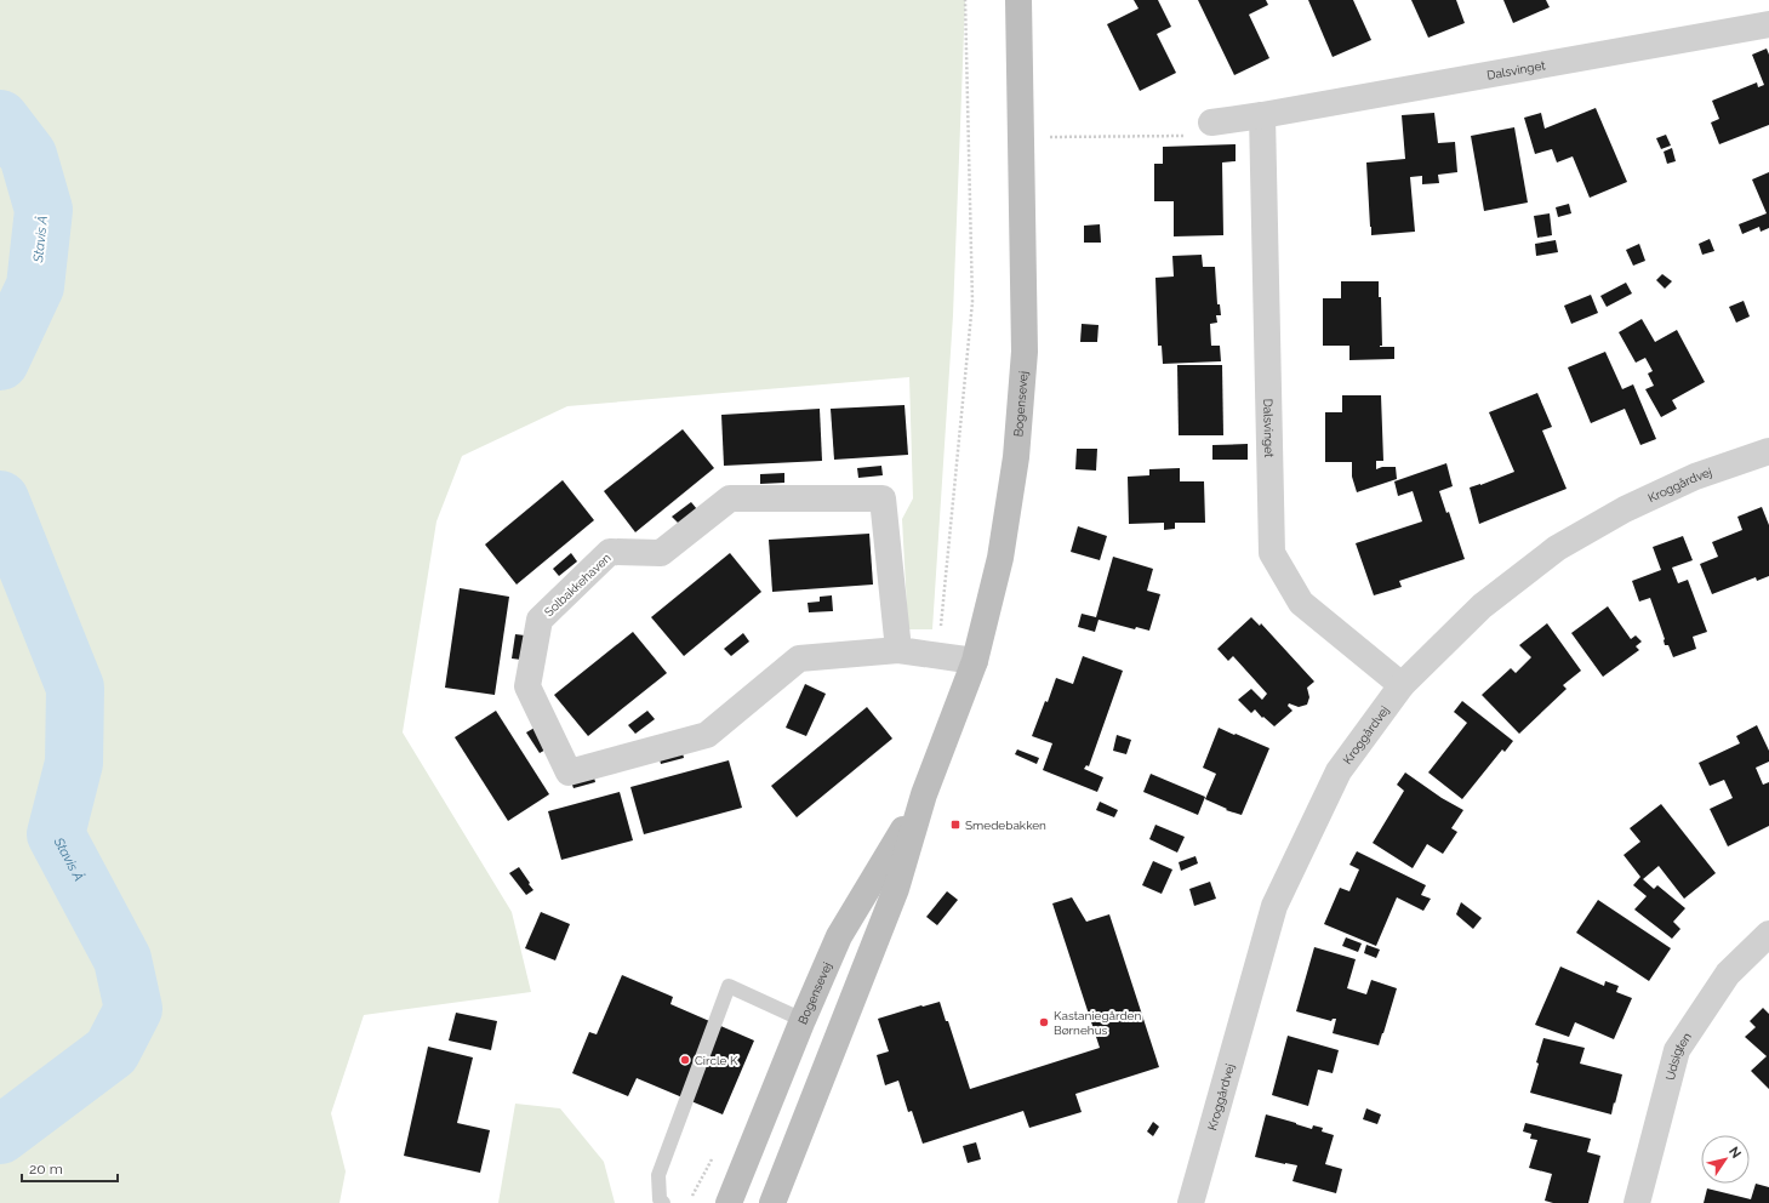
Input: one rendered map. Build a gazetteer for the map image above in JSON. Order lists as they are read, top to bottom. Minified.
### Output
{"streets":{"main road":["Bogensevej"],"street":["Dalsvinget","Kroggårdvej","Solbakkehaven","Udsigten"]},"crossings":[["Dalsvinget","Kroggårdvej"],["Bogensevej","Solbakkehaven"]],"water":["Stavis Å"],"places":{"transit":["Smedebakken"],"other":["Kastaniegården Børnehus","Circle K"]},"scale_bar":"20 m","north":"top right"}
